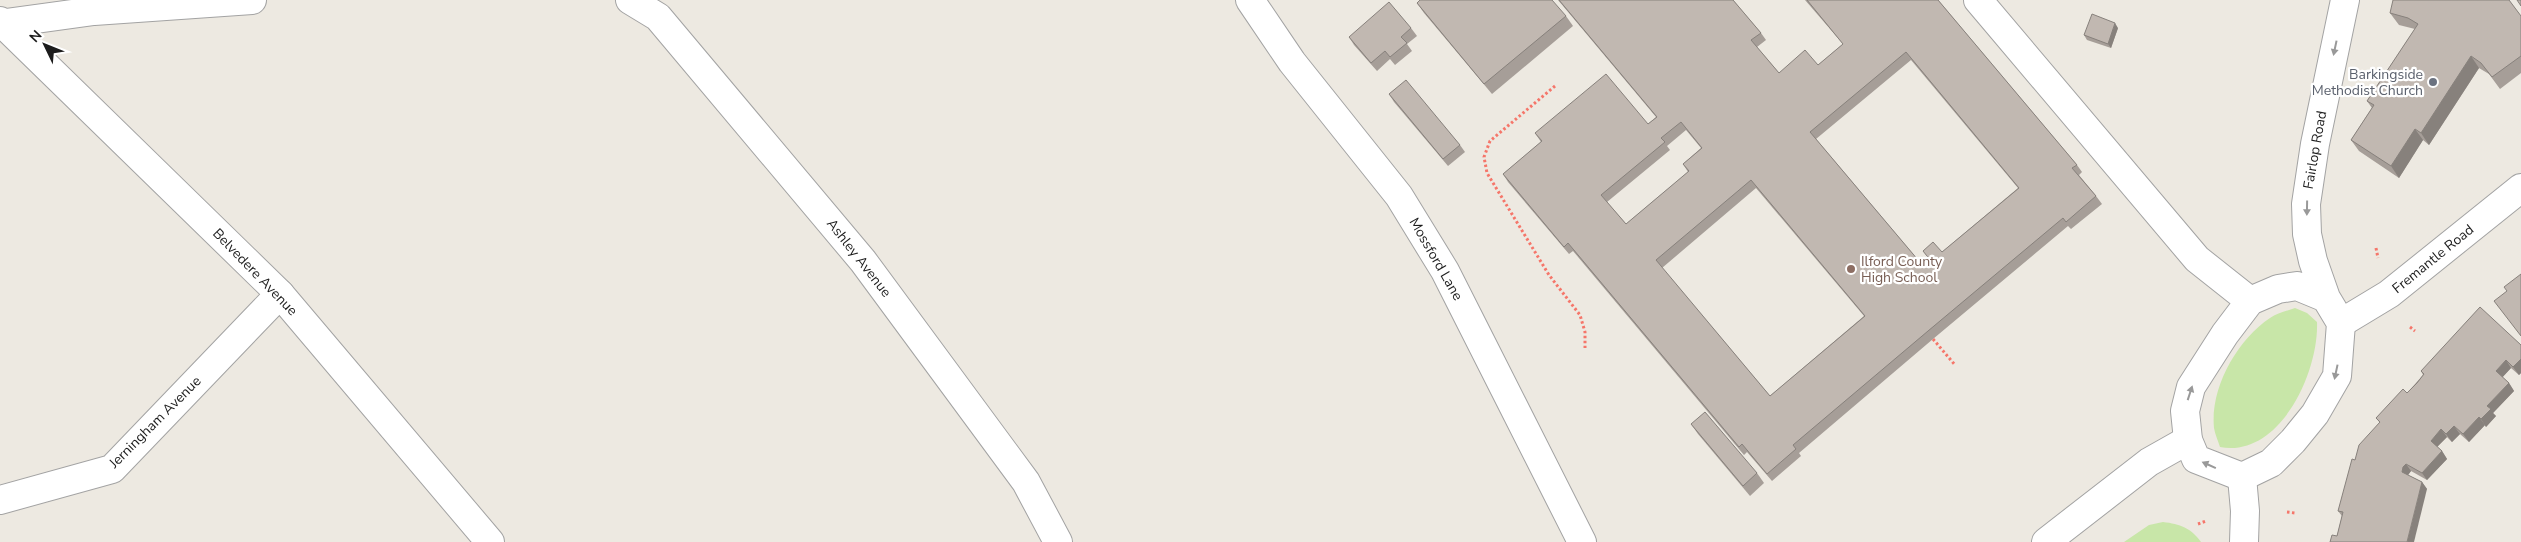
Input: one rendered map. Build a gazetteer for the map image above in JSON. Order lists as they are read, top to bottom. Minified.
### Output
{"streets":{"street":["Fairlop Road","Ashley Avenue","Mossford Lane","Fremantle Road","Belvedere Avenue","Jerningham Avenue"]},"crossings":[["Fairlop Road","Fremantle Road"],["Belvedere Avenue","Jerningham Avenue"]],"one_way":["Fairlop Road"],"places":["Barkingside Methodist Church","Ilford County High School"],"north":"top left"}
